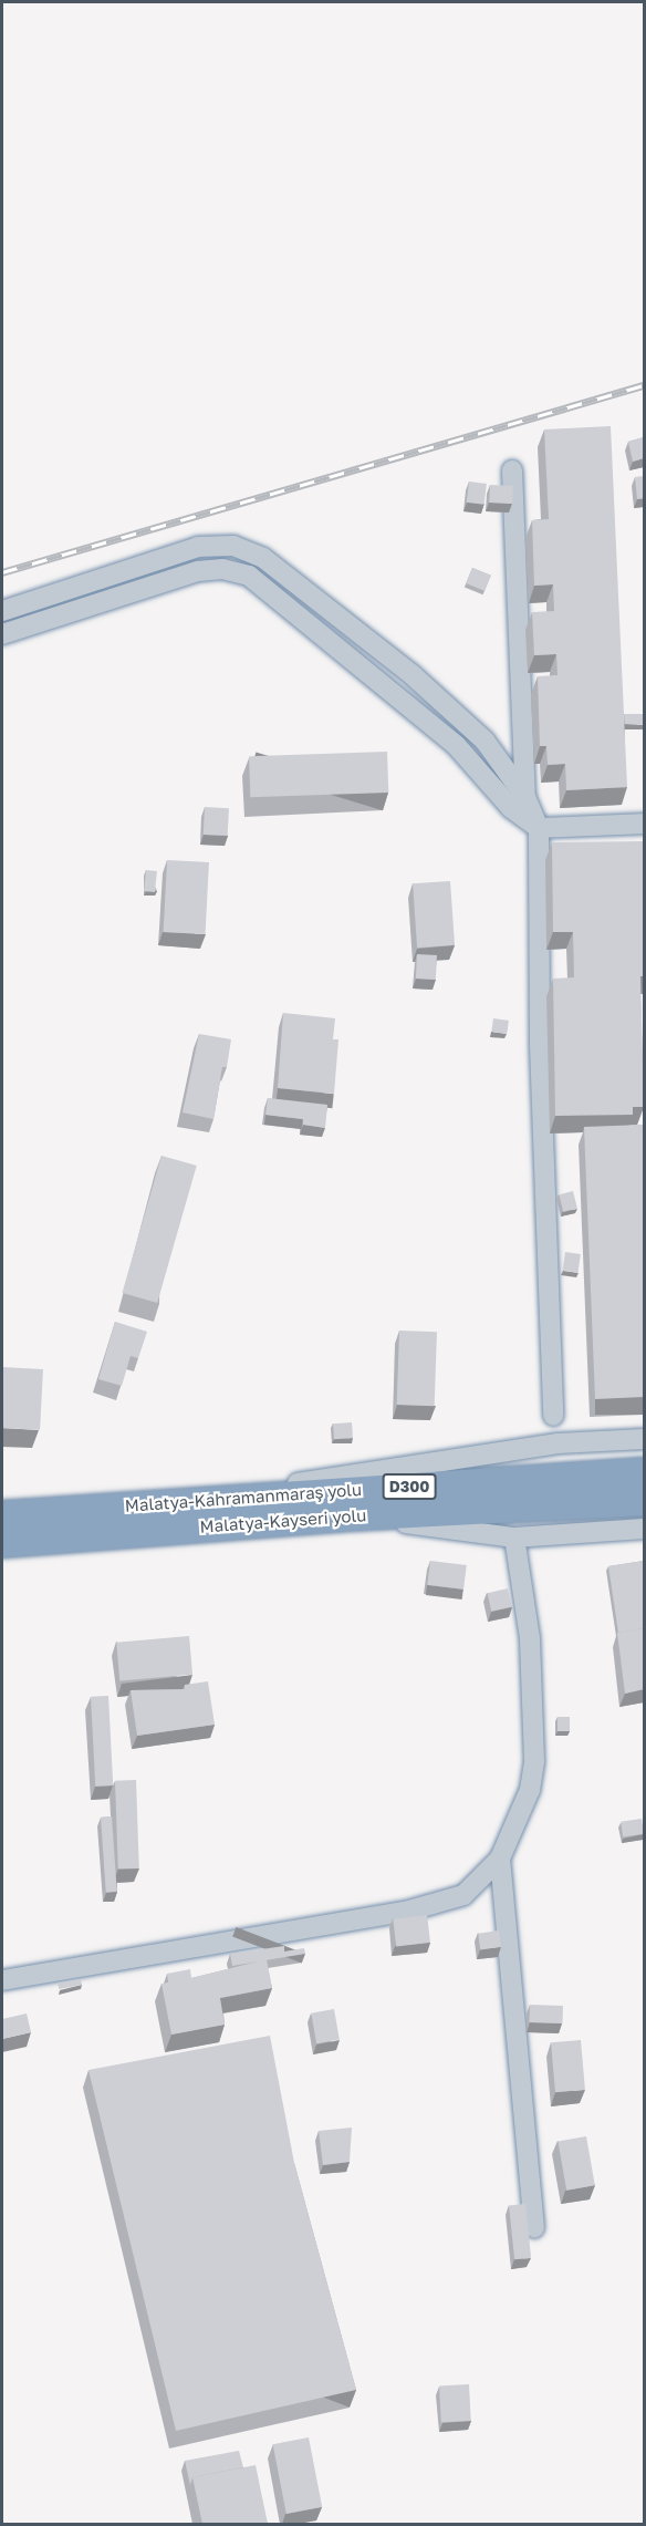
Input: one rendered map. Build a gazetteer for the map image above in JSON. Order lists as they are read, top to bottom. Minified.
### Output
{"streets":{"highway":["D300","Malatya-Kahramanmaraş yolu","Malatya-Kayseri yolu"]}}
